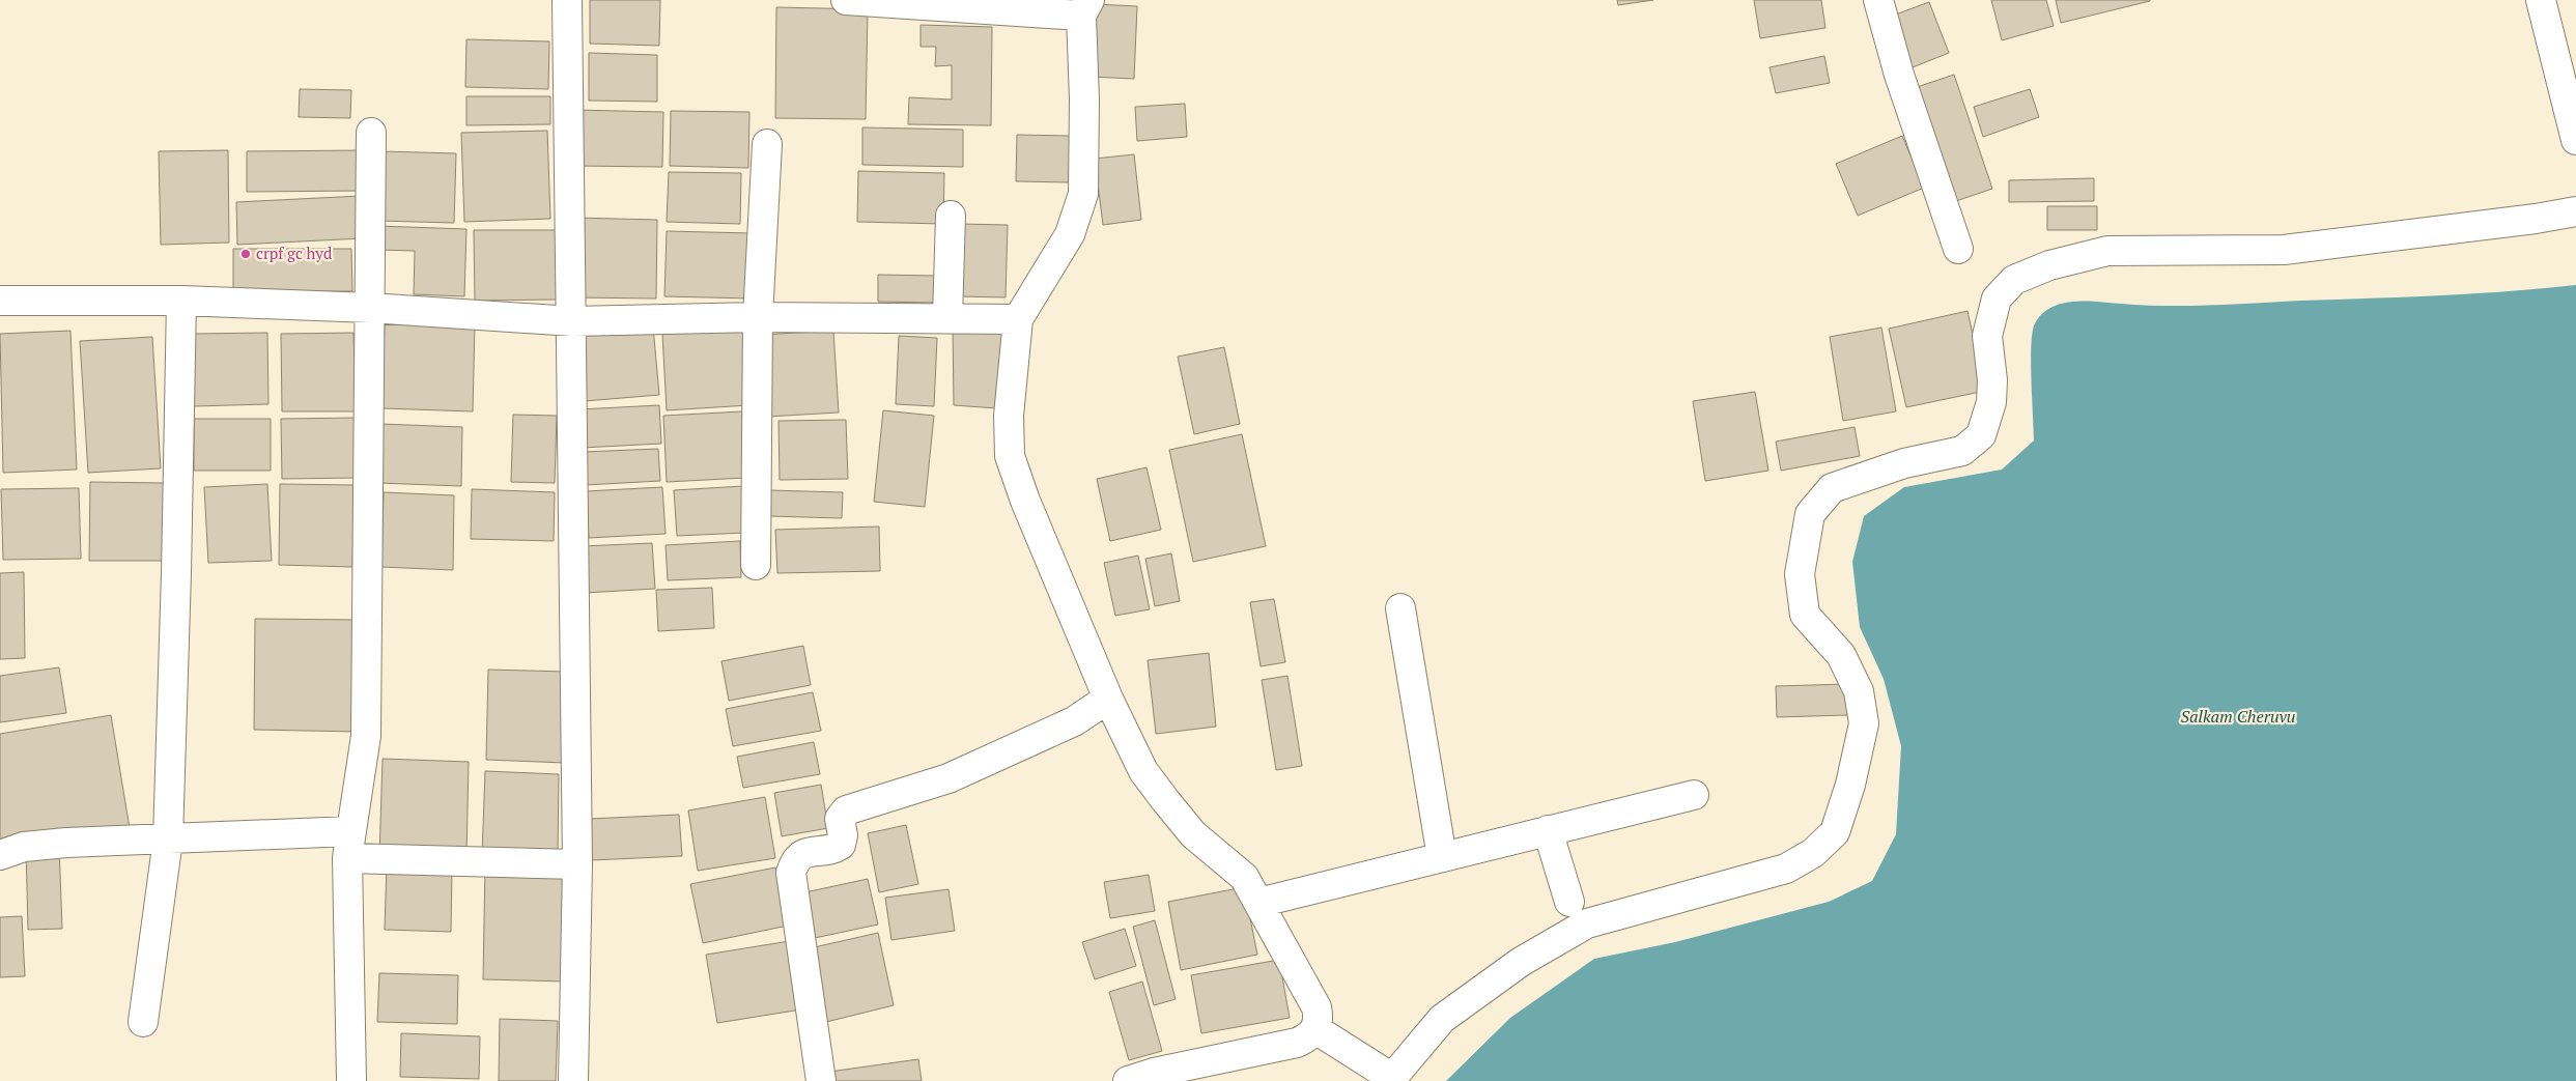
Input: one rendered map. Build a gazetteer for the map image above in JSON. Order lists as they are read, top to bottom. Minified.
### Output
{"water":["Salkam Cheruvu"],"places":["crpf gc hyd"]}
